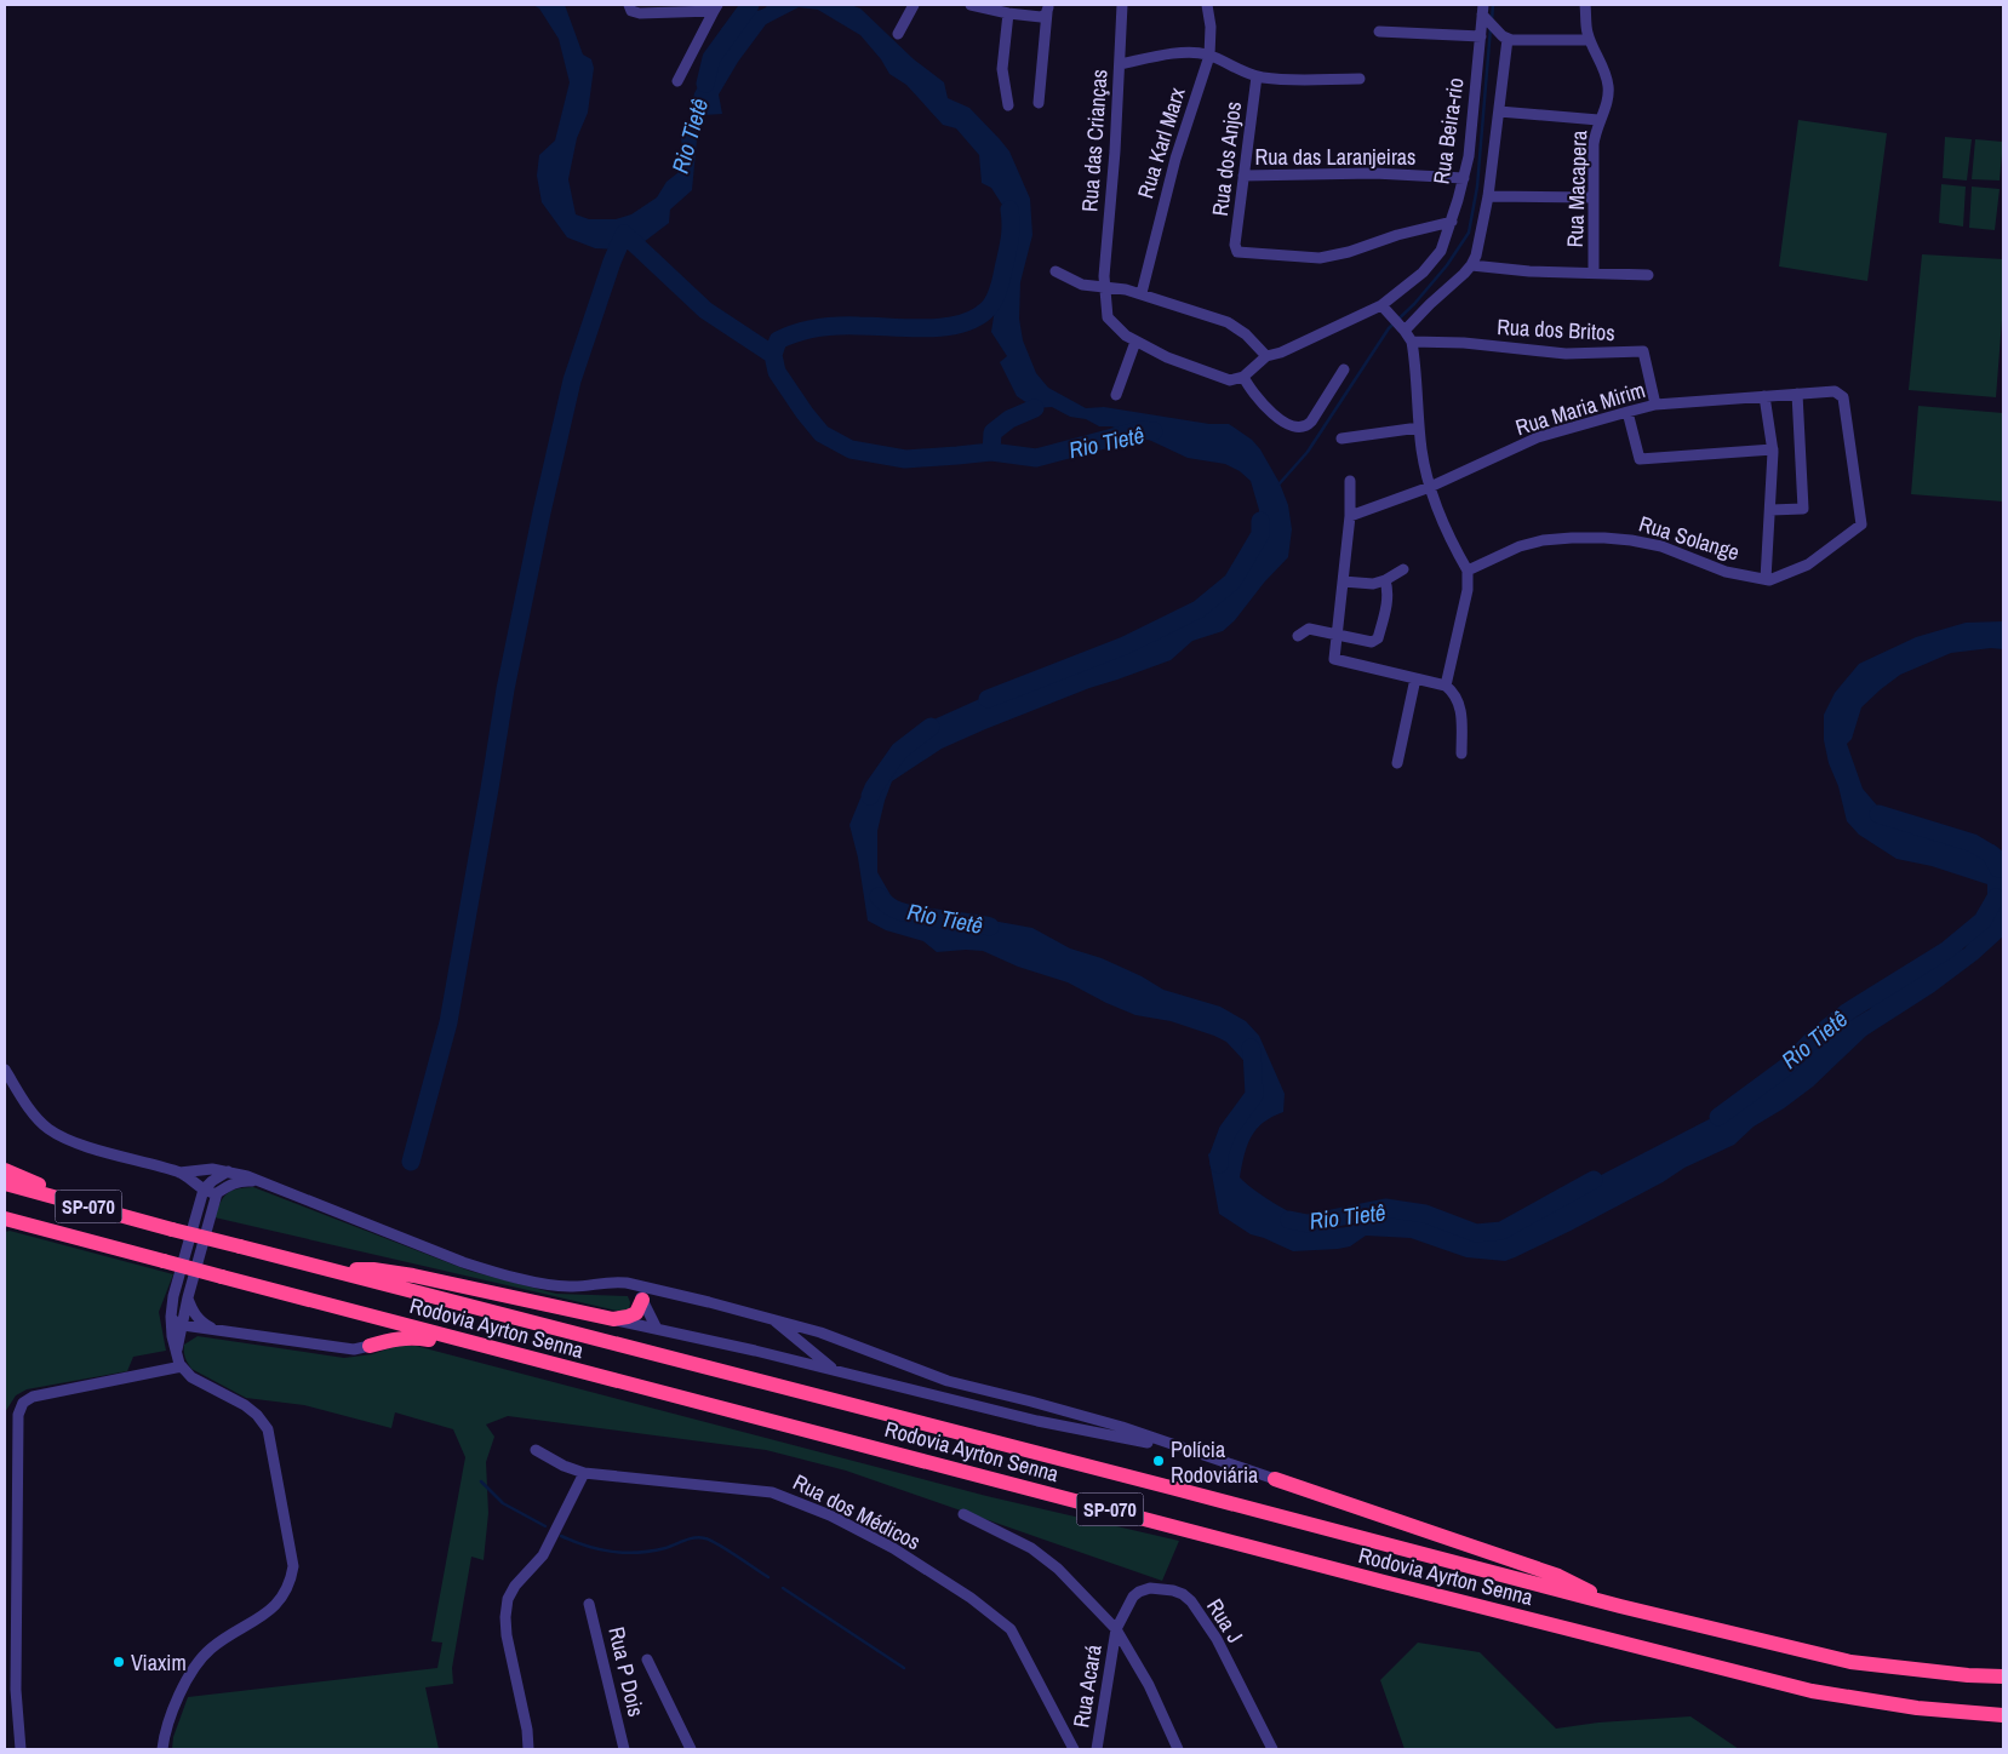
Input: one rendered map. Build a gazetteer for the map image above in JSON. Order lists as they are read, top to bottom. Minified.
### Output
{"streets":{"highway":["SP-070","Rodovia Ayrton Senna"],"street":["Rua Beira-rio","Rua das Crianças","Rua Karl Marx","Rua das Laranjeiras","Rua dos Anjos","Rua Macapera","Rua dos Britos","Rua Maria Mirim","Rua Solange","Rua dos Médicos","Rua J","Rua P Dois","Rua Acará"]},"crossings":[["Rua Beira-rio","Rua das Laranjeiras"],["Rua Beira-rio","Rua dos Anjos"],["Rua das Laranjeiras","Rua dos Anjos"],["Rua dos Britos","Rua Maria Mirim"],["Rua Maria Mirim","Rua Solange"],["Rua J","Rua Acará"]],"water":["Rio Tietê"],"places":["Polícia Rodoviária","Viaxim"]}
